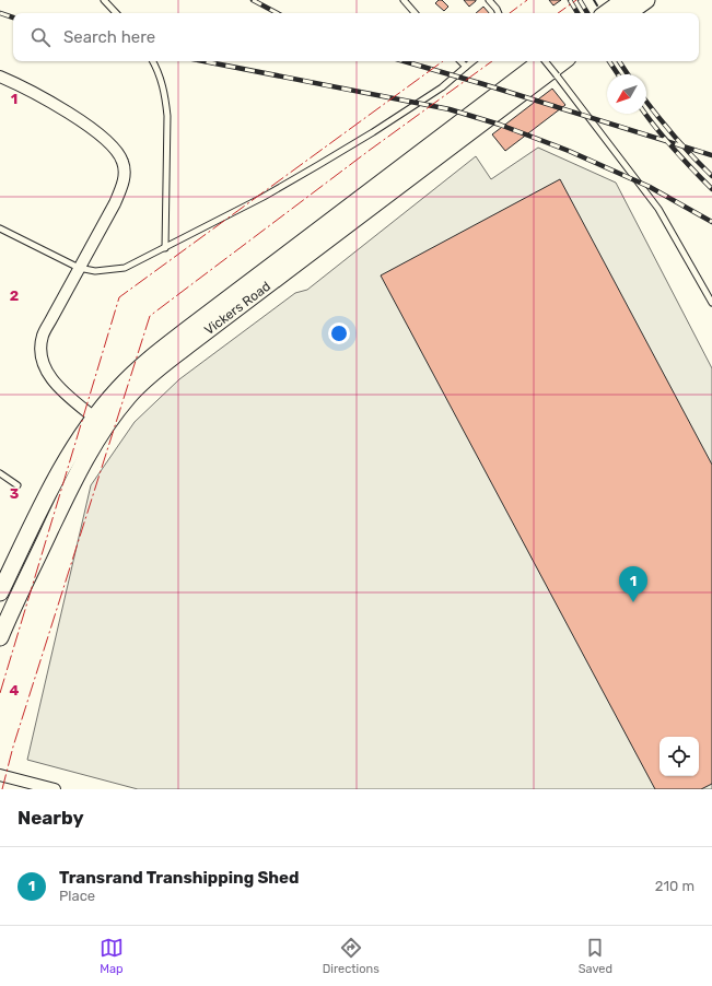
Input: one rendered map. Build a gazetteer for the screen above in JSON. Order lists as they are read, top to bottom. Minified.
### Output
{"streets":{"main road":["Vickers Road"]},"north":"bottom left","page":{"search":"Search here","pins":"1","heading":"Nearby","list":[{"mark":"1","name":"Transrand Transhipping Shed","note":"Place","value":"210 m"}],"nav":["Map","Directions","Saved"]},"grid":{"rows":["1","2","3","4"]}}
